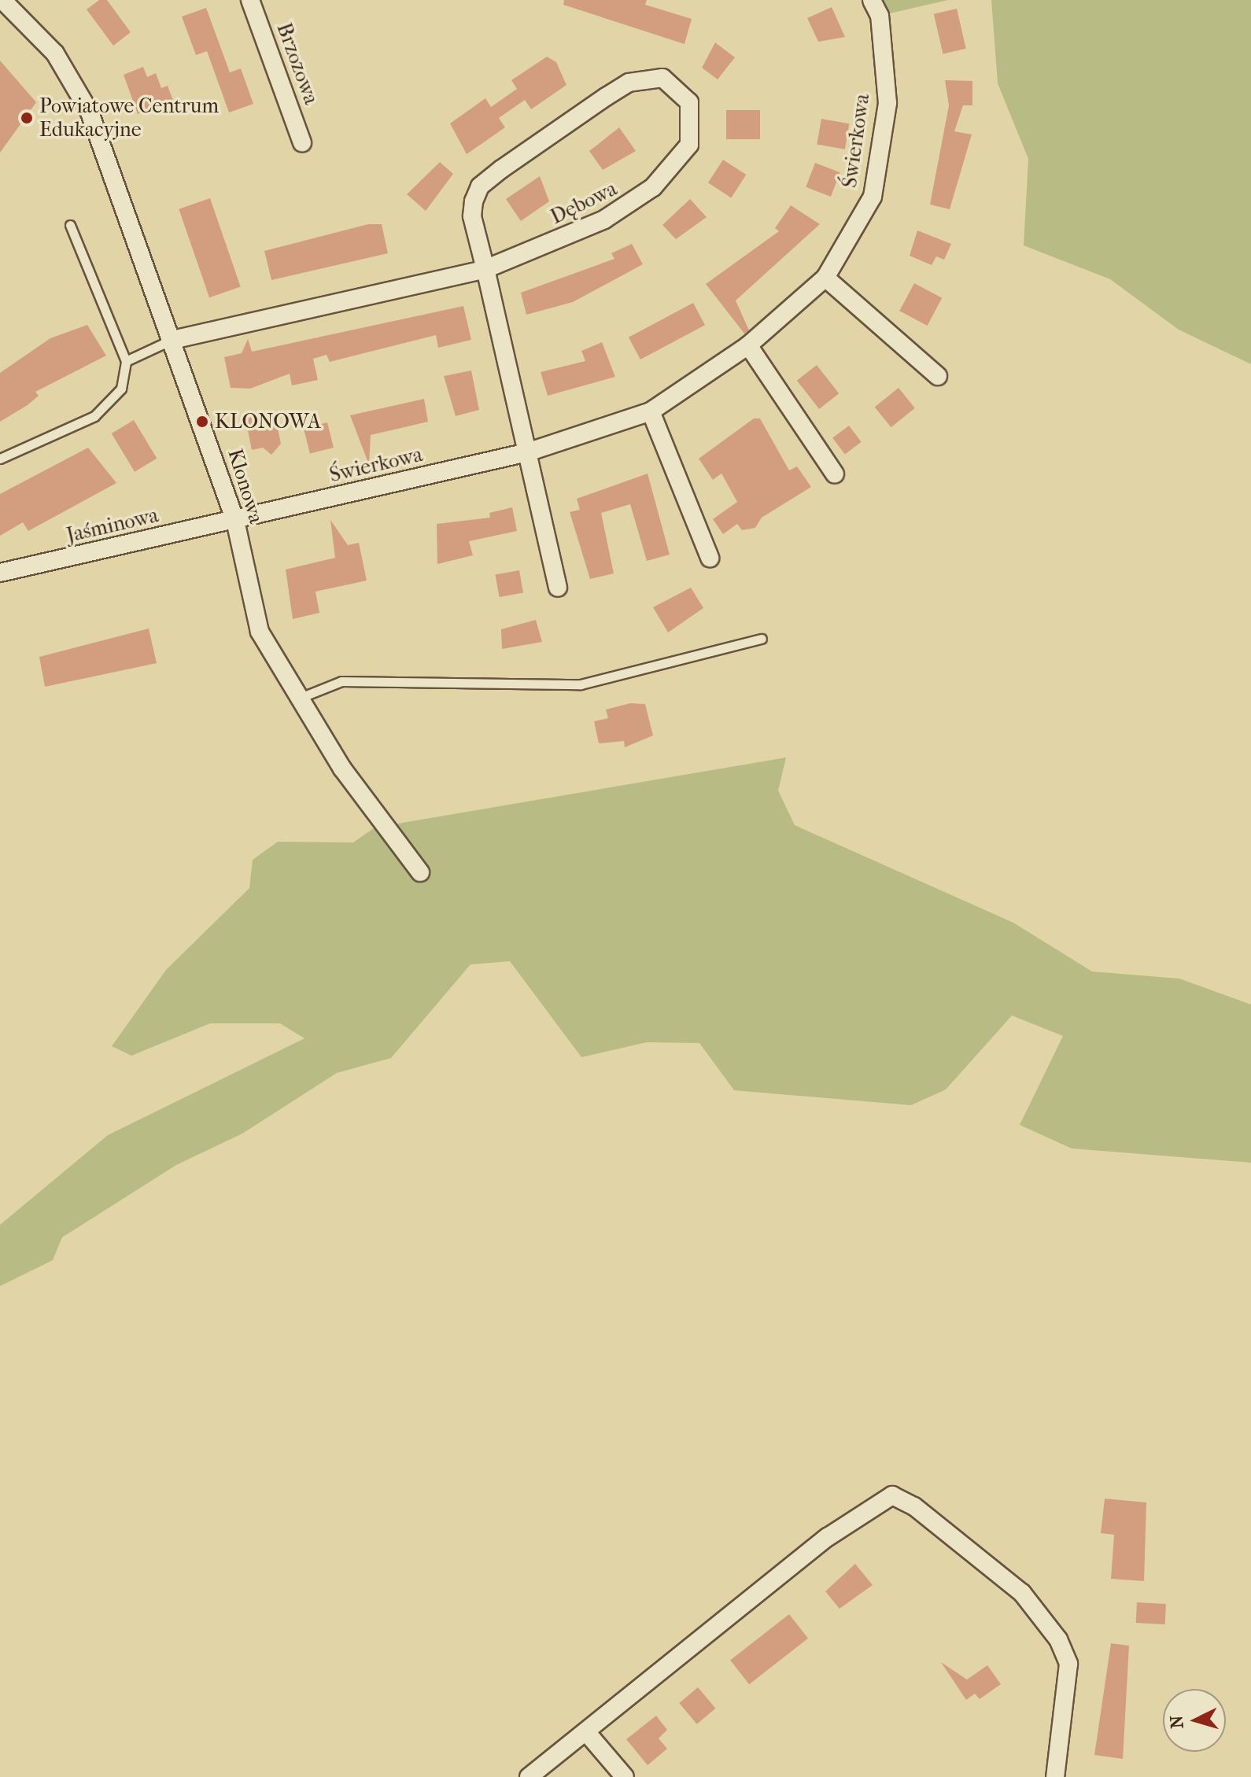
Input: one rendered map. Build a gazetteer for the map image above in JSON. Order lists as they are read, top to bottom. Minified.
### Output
{"streets":{"street":["Brzozowa","Świerkowa","Dębowa","Klonowa","Jaśminowa"]},"crossings":[["Świerkowa","Klonowa"],["Świerkowa","Jaśminowa"],["Dębowa","Klonowa"],["Klonowa","Jaśminowa"]],"places":["Powiatowe Centrum Edukacyjne","KLONOWA"],"north":"left"}
